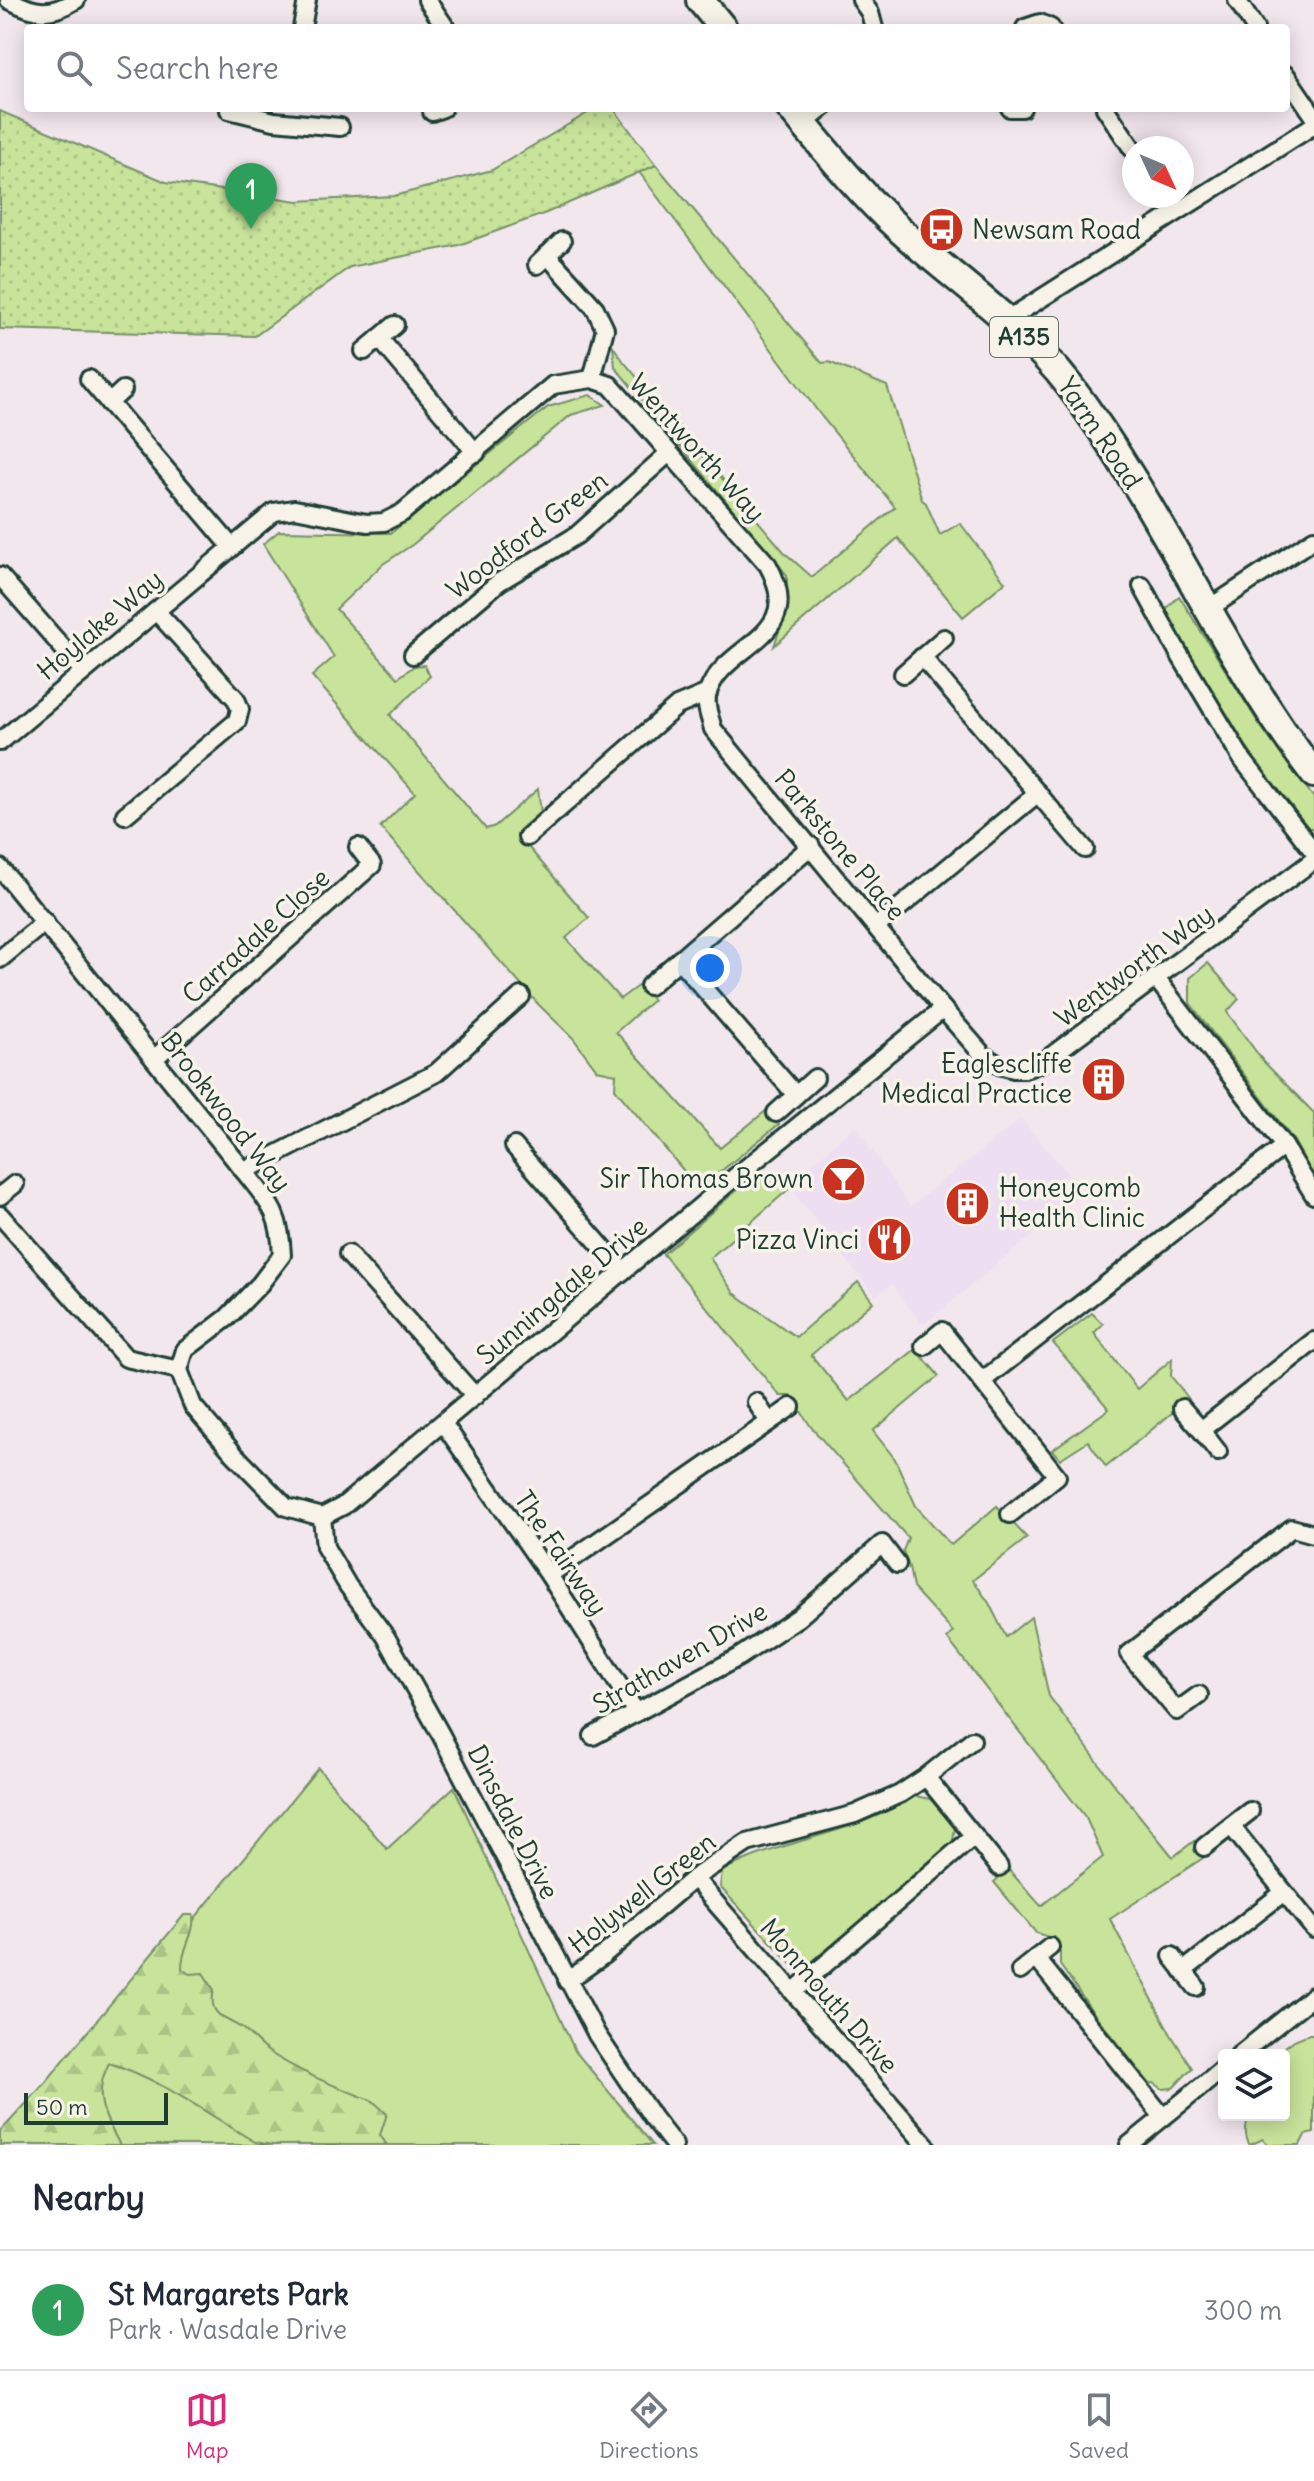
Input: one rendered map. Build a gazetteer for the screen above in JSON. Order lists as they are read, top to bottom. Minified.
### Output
{"streets":{"main road":["A135","Yarm Road"],"street":["Wentworth Way","Woodford Green","Hoylake Way","Parkstone Place","Carradale Close","Brookwood Way","Sunningdale Drive","The Fairway","Strathaven Drive","Dinsdale Drive","Holywell Green","Monmouth Drive"]},"crossings":[["Wentworth Way","Woodford Green"],["Wentworth Way","Hoylake Way"],["Wentworth Way","Parkstone Place"],["Wentworth Way","Sunningdale Drive"],["Parkstone Place","Sunningdale Drive"],["Carradale Close","Brookwood Way"],["Sunningdale Drive","The Fairway"],["Sunningdale Drive","Dinsdale Drive"],["The Fairway","Strathaven Drive"],["Dinsdale Drive","Holywell Green"],["Holywell Green","Monmouth Drive"]],"places":{"bus stop":["Newsam Road"],"building":["Eaglescliffe Medical Practice","Honeycomb Health Clinic"],"bar":["Sir Thomas Brown"],"restaurant":["Pizza Vinci"]},"scale_bar":"50 m","north":"bottom right","page":{"search":"Search here","pins":"1","scale":"50 m","heading":"Nearby","list":[{"mark":"1","name":"St Margarets Park","note":"Park · Wasdale Drive","value":"300 m"}],"nav":["Map","Directions","Saved"]}}
